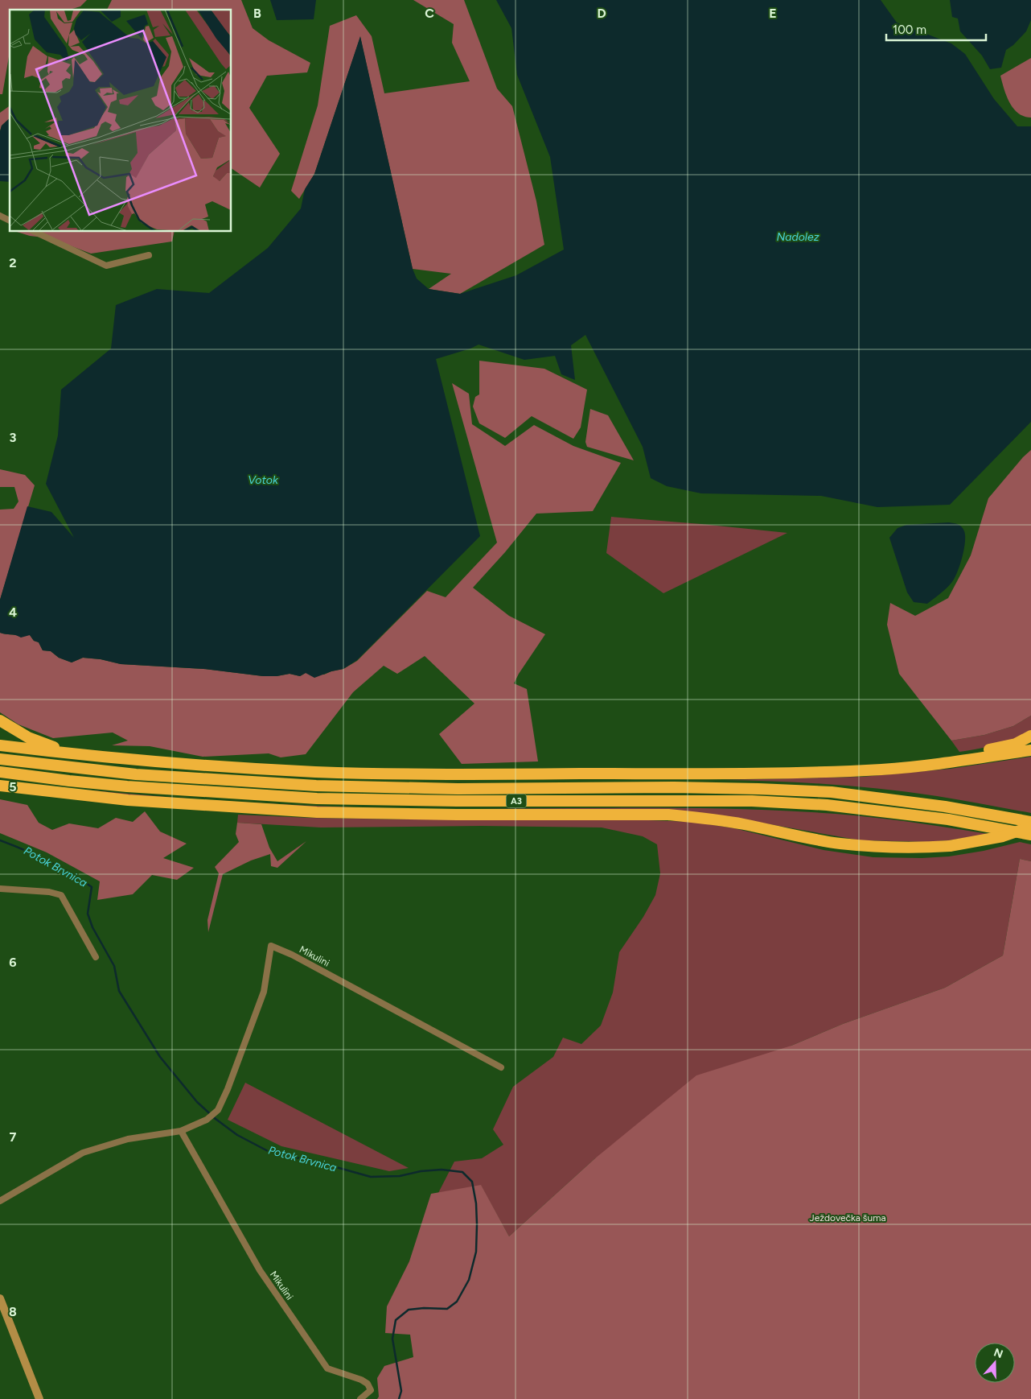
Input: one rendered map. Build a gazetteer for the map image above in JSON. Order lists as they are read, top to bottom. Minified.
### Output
{"streets":{"highway":["A3"],"street":["Mikulini"]},"water":["Nadolez","Votok","Potok Brvnica"],"parks":["Ježdovečka šuma"],"scale_bar":"100 m","north":"top","grid":{"columns":["B","C","D","E"],"rows":["2","3","4","5","6","7","8"]}}
